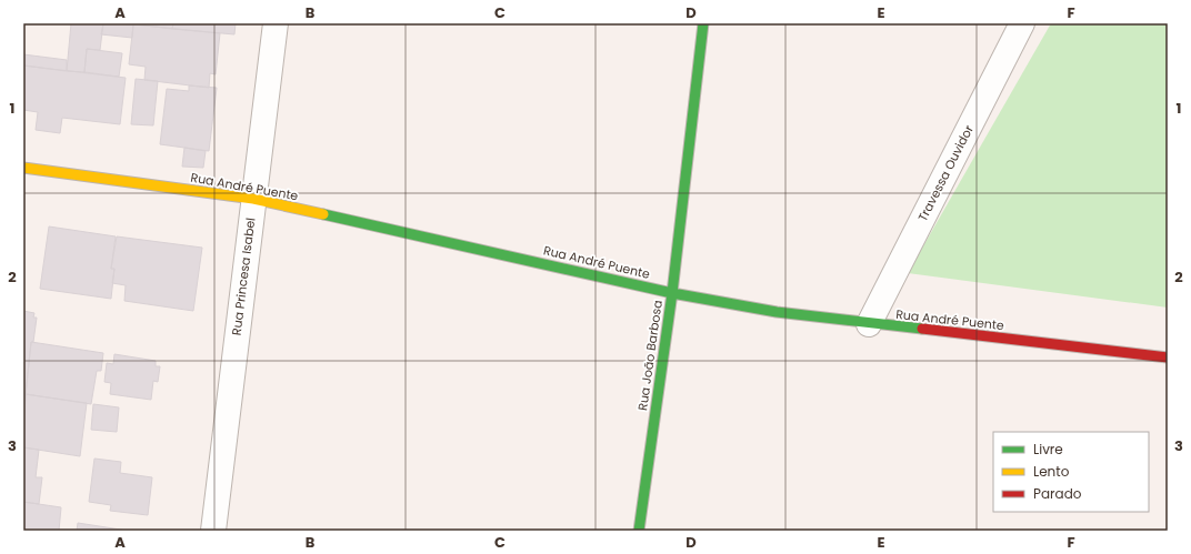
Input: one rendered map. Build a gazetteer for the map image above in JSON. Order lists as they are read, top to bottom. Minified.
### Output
{"streets":{"main road":["Rua André Puente","Rua João Barbosa"],"street":["Travessa Ouvidor","Rua Princesa Isabel"]},"crossings":[["Travessa Ouvidor","Rua André Puente"],["Rua André Puente","Rua Princesa Isabel"],["Rua André Puente","Rua João Barbosa"]],"legend":["Livre","Lento","Parado"],"grid":{"columns":["A","B","C","D","E","F"],"rows":["1","2","3"]}}
